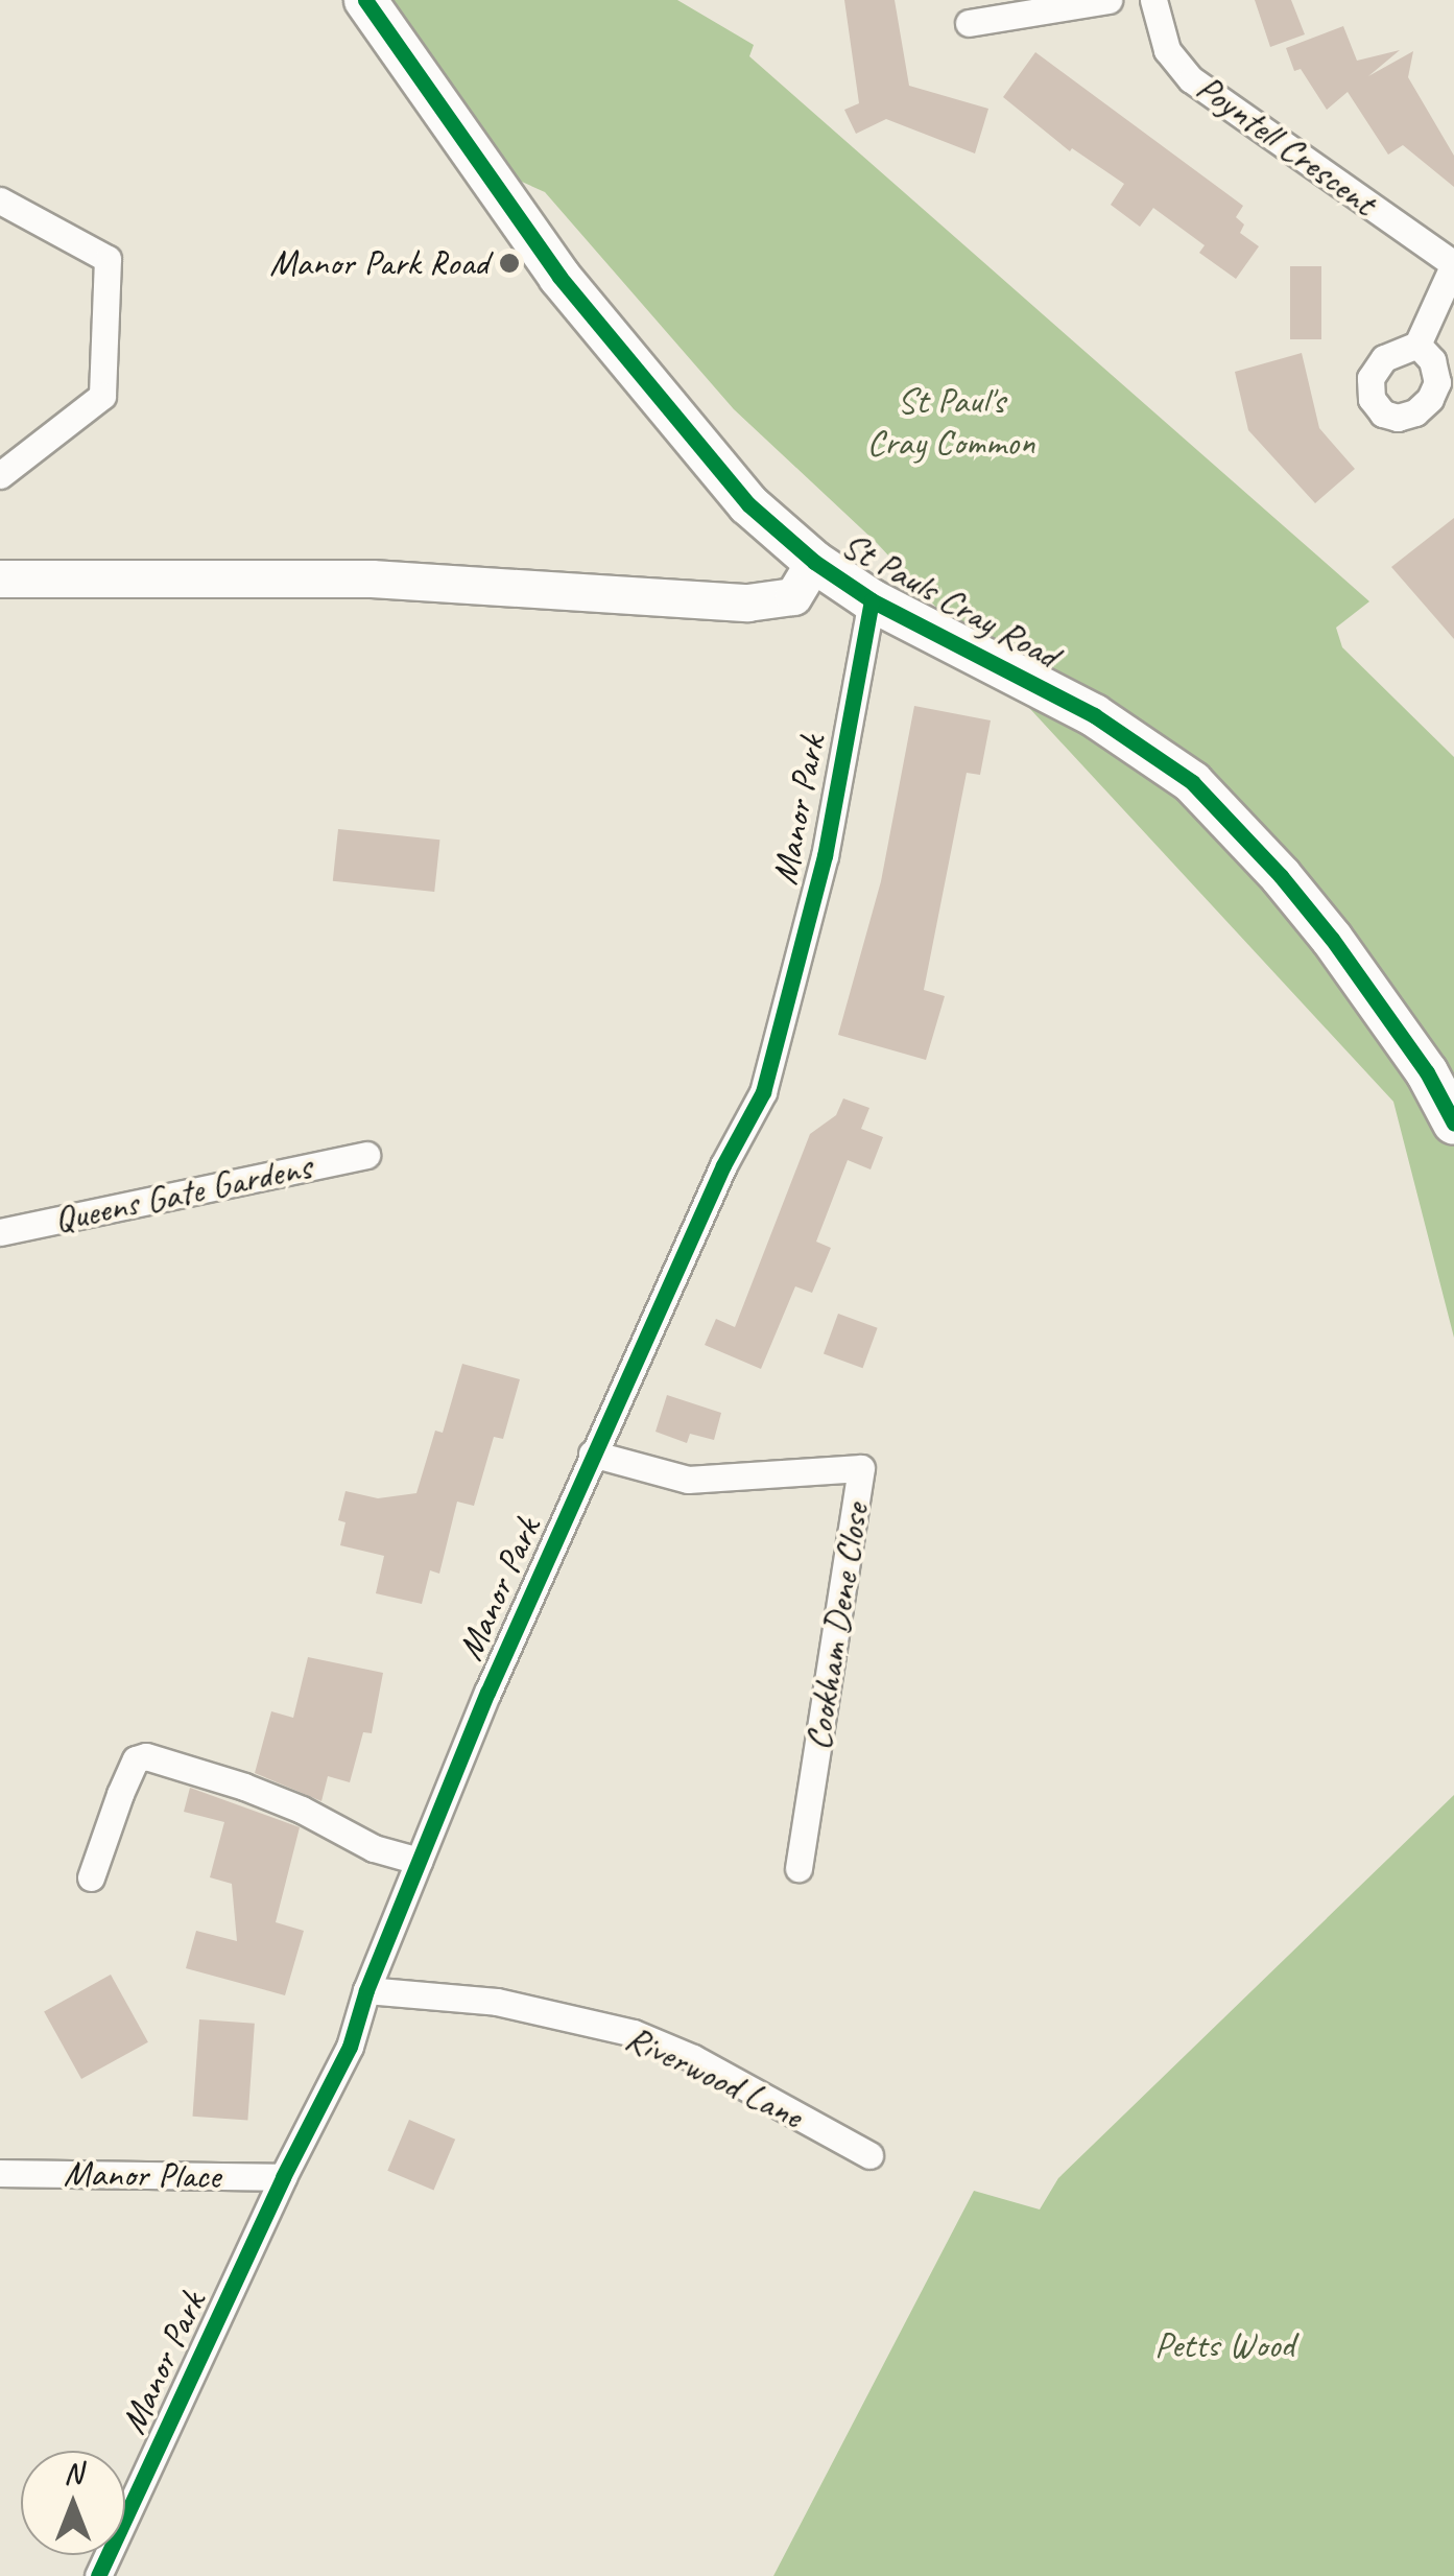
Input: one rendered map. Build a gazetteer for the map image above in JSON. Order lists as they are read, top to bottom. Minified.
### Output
{"streets":{"main road":["St Pauls Cray Road"],"street":["Poyntell Crescent","Manor Park","Queens Gate Gardens","Cookham Dene Close","Riverwood Lane","Manor Place"]},"crossings":[["St Pauls Cray Road","Manor Park"],["Manor Park","Cookham Dene Close"],["Manor Park","Riverwood Lane"],["Manor Park","Manor Place"]],"parks":["St Paul's Cray Common","Petts Wood"],"places":["Manor Park Road"],"north":"top"}
